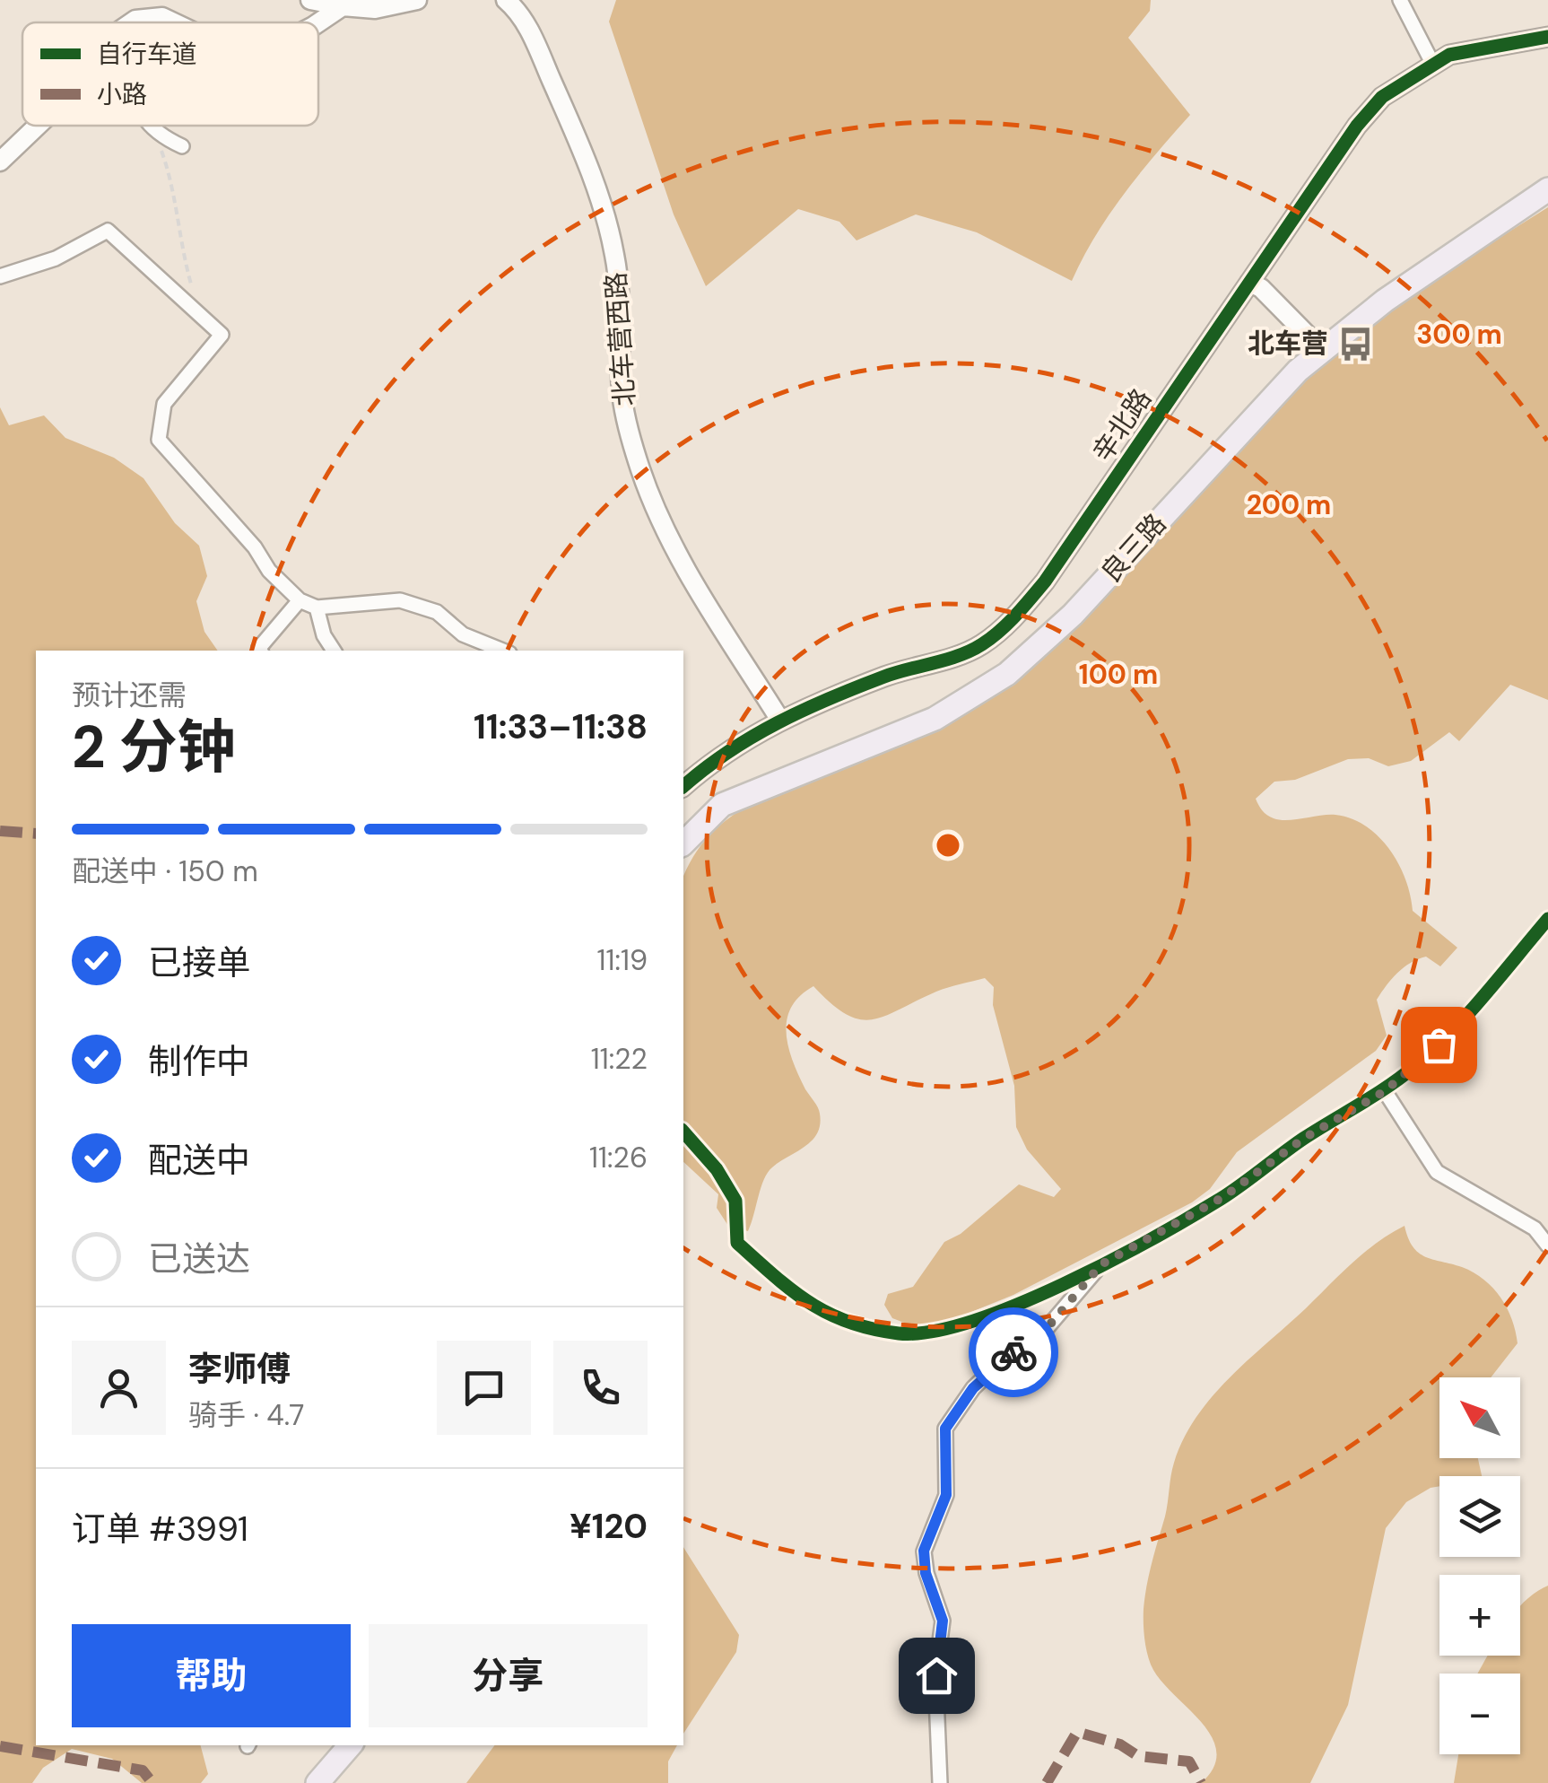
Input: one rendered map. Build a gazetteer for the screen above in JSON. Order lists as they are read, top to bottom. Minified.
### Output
{"streets":{"main road":["良三路"],"street":["北车营西路","辛北路"]},"crossings":[["北车营西路","辛北路"]],"places":{"bus stop":["北车营"]},"legend":["自行车道","小路"],"north":"top left","page":{"heading":["2 分钟","预计还需","11:33–11:38"],"panel":["李师傅","骑手 · 4.7","订单 #3991","¥120"],"bar":"配送中 · 150 m","list":[["已接单","11:19"],["制作中","11:22"],["配送中","11:26"],"已送达"],"map_buttons":["+","−"],"buttons":["帮助","分享"]},"rings":["300 m","200 m","100 m"]}
